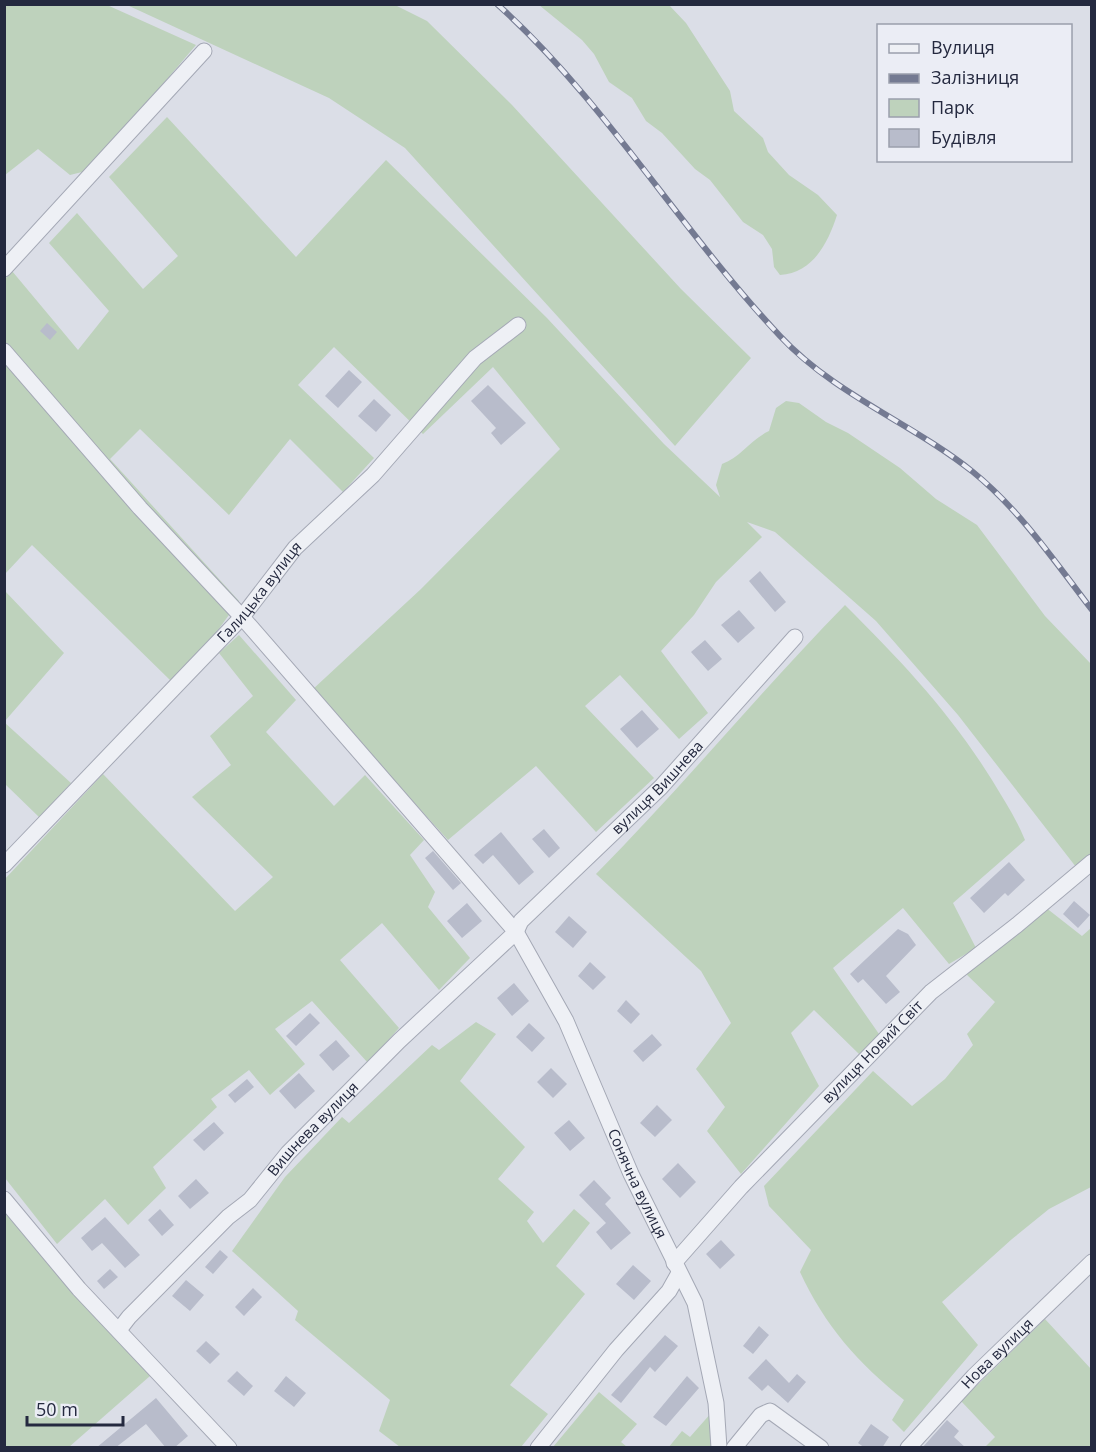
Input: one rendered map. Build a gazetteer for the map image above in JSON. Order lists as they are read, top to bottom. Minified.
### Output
{"streets":{"street":["Галицька вулиця","вулиця Вишнева","вулиця Новий Світ","Вишнева вулиця","Сонячна вулиця","Нова вулиця"]},"crossings":[["Галицька вулиця","Сонячна вулиця"],["вулиця Вишнева","Вишнева вулиця"],["вулиця Вишнева","Сонячна вулиця"],["вулиця Новий Світ","Сонячна вулиця"],["Вишнева вулиця","Сонячна вулиця"]],"legend":["Вулиця","Залізниця","Парк","Будівля"],"scale_bar":"50 m"}
